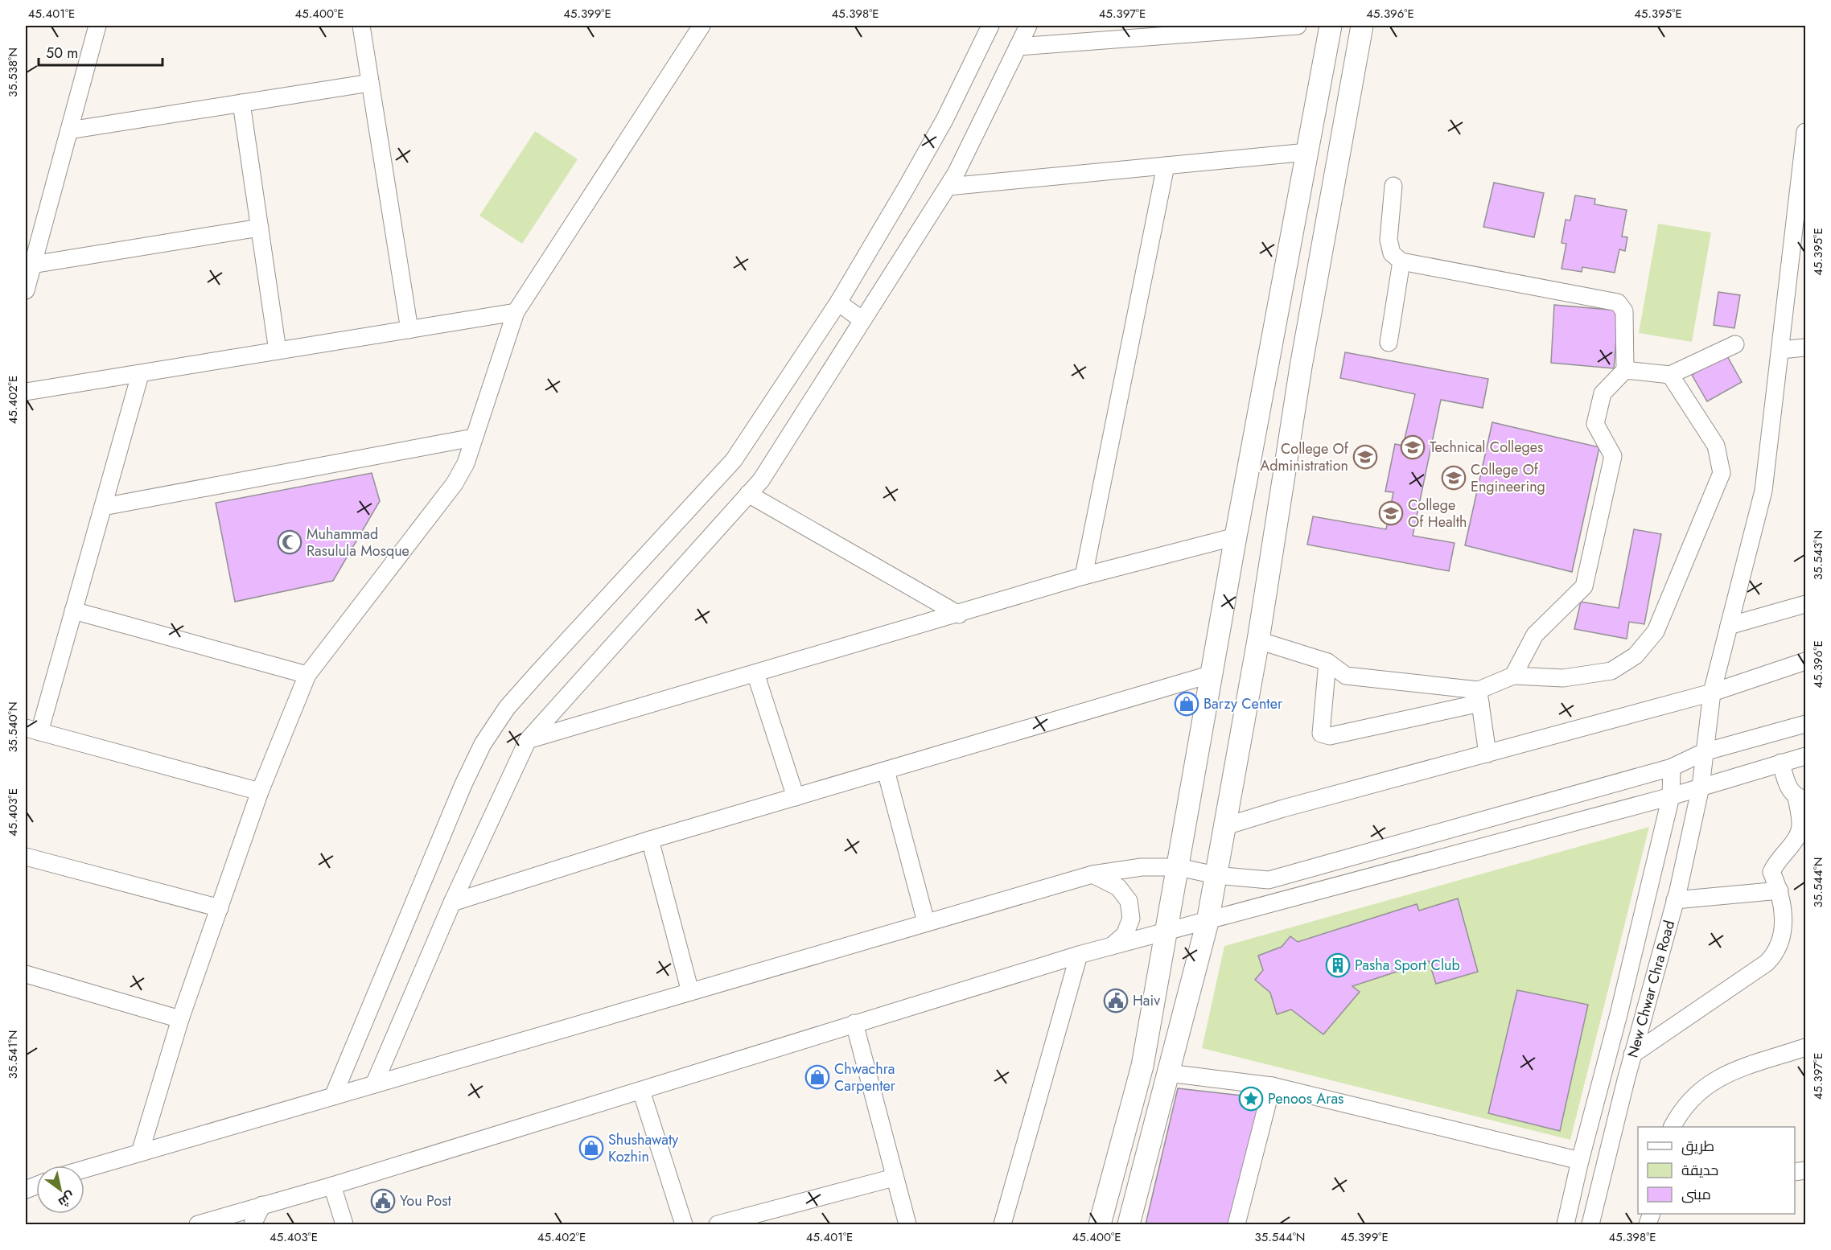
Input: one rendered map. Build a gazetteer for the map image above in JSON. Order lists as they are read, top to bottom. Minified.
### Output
{"streets":{"street":["New Chwar Chra Road"]},"places":{"school or university":["Technical Colleges","College Of Administration","College Of Engineering","College Of Health"],"mosque":["Muhammad Rasulula Mosque"],"shop":["Barzy Center","Chwachra Carpenter","Shushawaty Kozhin"],"building":["Pasha Sport Club"],"public building":["Haiv","You Post"],"place":["Penoos Aras"]},"legend":["طريق","حديقة","مبنى"],"scale_bar":"50 m","north":"bottom right","coordinates":["45.401°E","45.400°E","45.399°E","45.398°E","45.397°E","45.396°E","45.395°E","35.538°N","45.402°E","35.543°N","35.540°N","45.403°E","35.544°N","35.541°N"]}
